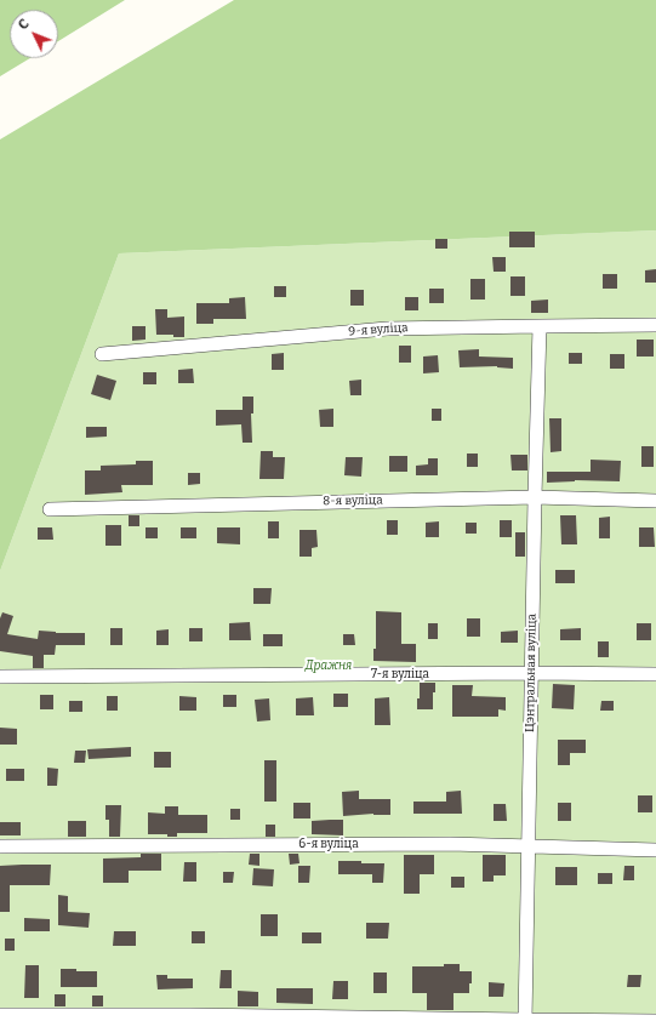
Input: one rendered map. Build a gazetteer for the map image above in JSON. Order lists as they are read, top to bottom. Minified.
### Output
{"streets":{"street":["9-я вуліца","8-я вуліца","Цэнтральная вуліца","7-я вуліца","6-я вуліца"]},"crossings":[["9-я вуліца","Цэнтральная вуліца"],["8-я вуліца","Цэнтральная вуліца"],["Цэнтральная вуліца","7-я вуліца"],["Цэнтральная вуліца","6-я вуліца"]],"parks":["Дражня"],"north":"top left"}
